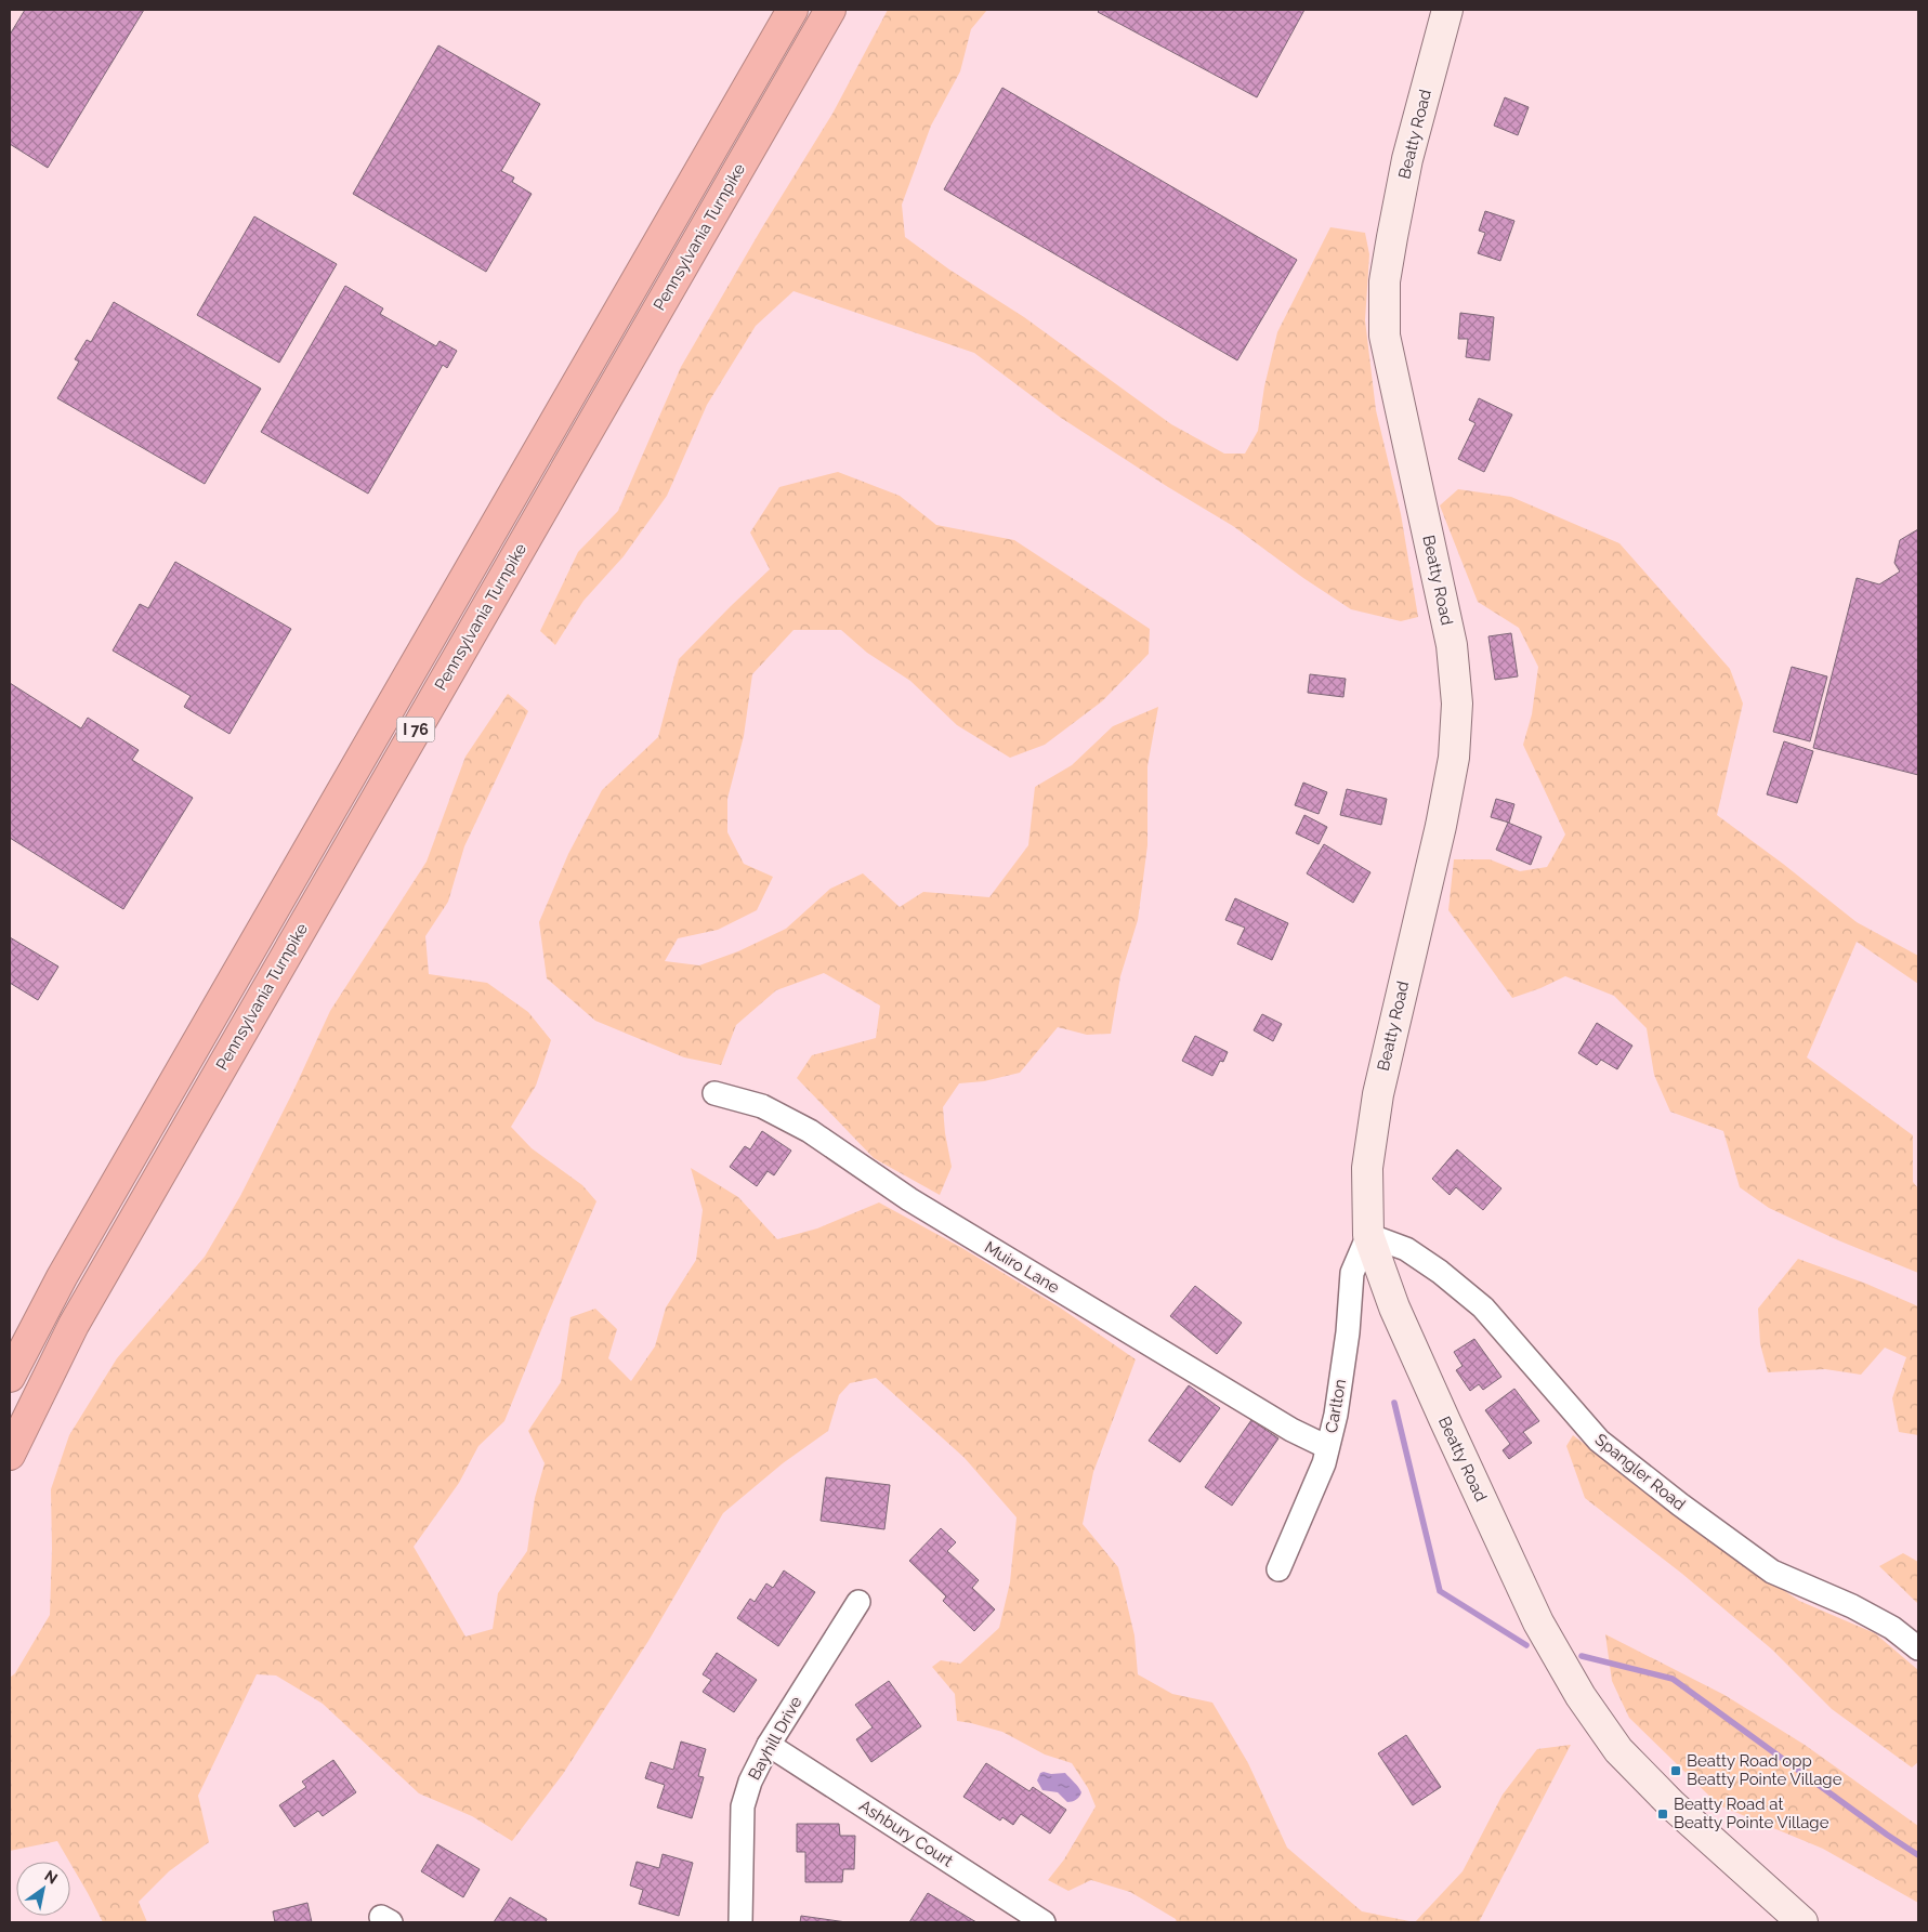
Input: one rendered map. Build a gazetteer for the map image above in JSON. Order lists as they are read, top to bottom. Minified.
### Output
{"streets":{"highway":["Pennsylvania Turnpike","I 76"],"street":["Beatty Road","Muiro Lane","Carlton","Spangler Road","Bayhill Drive","Ashbury Court"]},"crossings":[["Beatty Road","Carlton"],["Beatty Road","Spangler Road"],["Muiro Lane","Carlton"],["Carlton","Spangler Road"],["Bayhill Drive","Ashbury Court"]],"places":{"transit":["Beatty Road opp Beatty Pointe Village","Beatty Road at Beatty Pointe Village"]},"north":"top right"}
